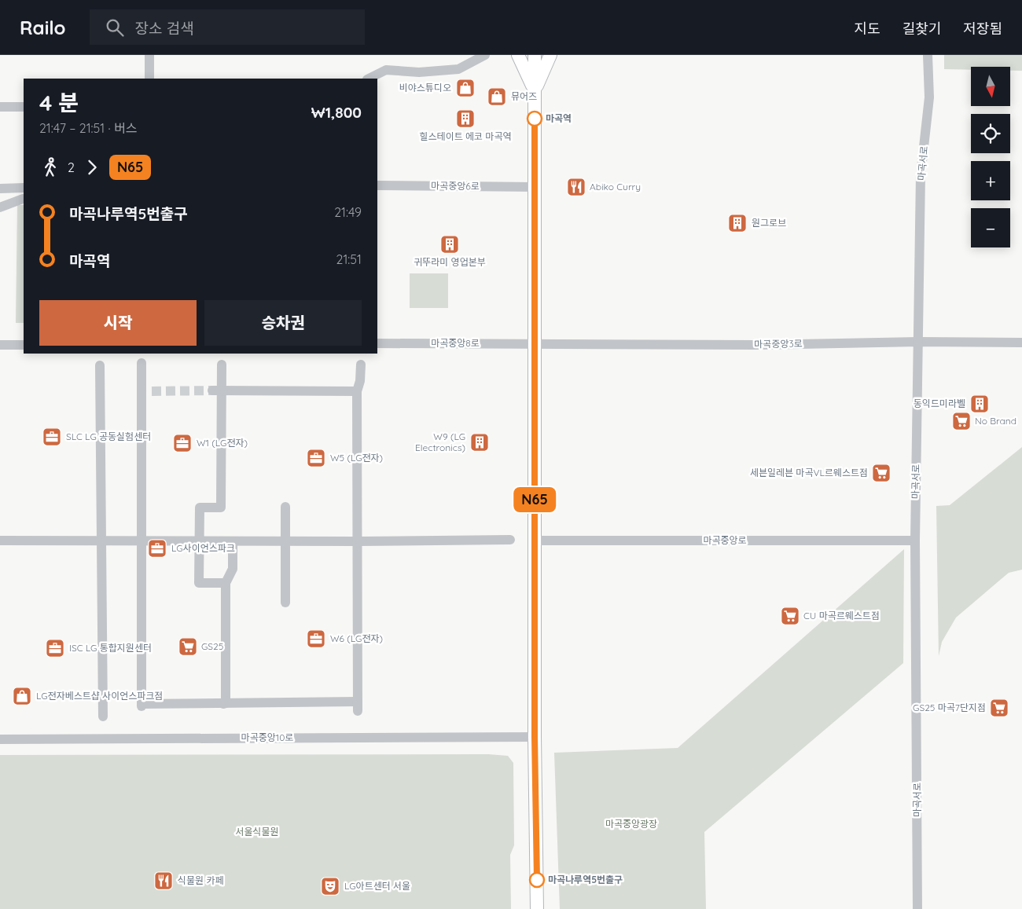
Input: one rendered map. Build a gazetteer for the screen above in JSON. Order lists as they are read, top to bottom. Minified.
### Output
{"streets":{"street":["마곡서로","마곡중앙6로","마곡중앙8로","마곡중앙3로","마곡중앙로","마곡중앙10로"]},"crossings":[["마곡서로","마곡중앙3로"],["마곡서로","마곡중앙로"],["마곡중앙8로","마곡중앙3로"]],"parks":["마곡중앙광장","서울식물원"],"places":{"shop":["비야스튜디오","뮤어즈","LG전자베스트샵 사이언스파크점"],"building":["힐스테이트 에코 마곡역","원그로브","귀뚜라미 영업본부","동익드미라벨","W9 (LG Electronics)"],"other":["마곡역","마곡나루역5번출구"],"restaurant":["Abiko Curry","식물원 카페"],"supermarket":["No Brand","세븐일레븐 마곡VL르웨스트점","CU 마곡르웨스트점","GS25","GS25 마곡7단지점"],"office":["SLC LG 공동실험센터","W1 (LG전자)","W5 (LG전자)","LG사이언스파크","W6 (LG전자)","ISC LG 통합지원센터"],"theatre":["LG아트센터 서울"]},"lines":["bus line N65"],"north":"bottom","page":{"header":"Railo","search":"장소 검색","nav":["지도","길찾기","저장됨"],"on_map":"N65","map_buttons":["+","−"],"heading":["4 분","21:47 – 21:51 · 버스","₩1,800"],"legs":["2","N65"],"list":[{"name":"마곡나루역5번출구","value":"21:49"},{"name":"마곡역","value":"21:51"}],"buttons":["시작","승차권"]}}
